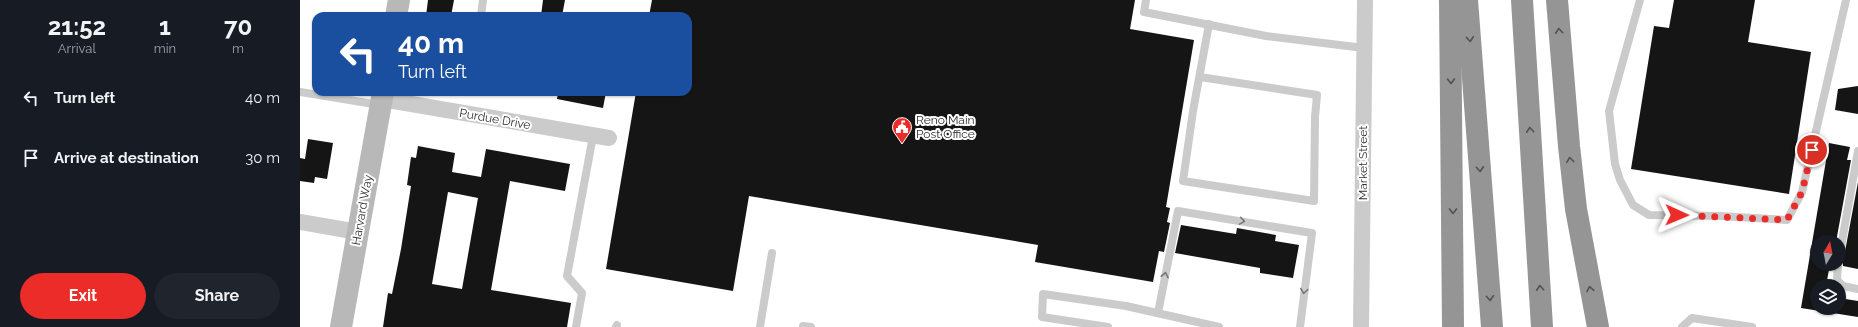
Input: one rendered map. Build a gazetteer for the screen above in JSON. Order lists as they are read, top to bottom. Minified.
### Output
{"streets":{"street":["Purdue Drive","Market Street","Harvard Way"]},"crossings":[["Purdue Drive","Harvard Way"]],"places":{"public building":["Reno Main Post Office"]},"north":"top","page":{"eta":["21:52","Arrival","1","min","70","m"],"turn":["40 m","Turn left"],"list":[{"name":"Turn left","value":"40 m"},{"name":"Arrive at destination","value":"30 m"}],"buttons":["Exit","Share"]}}
